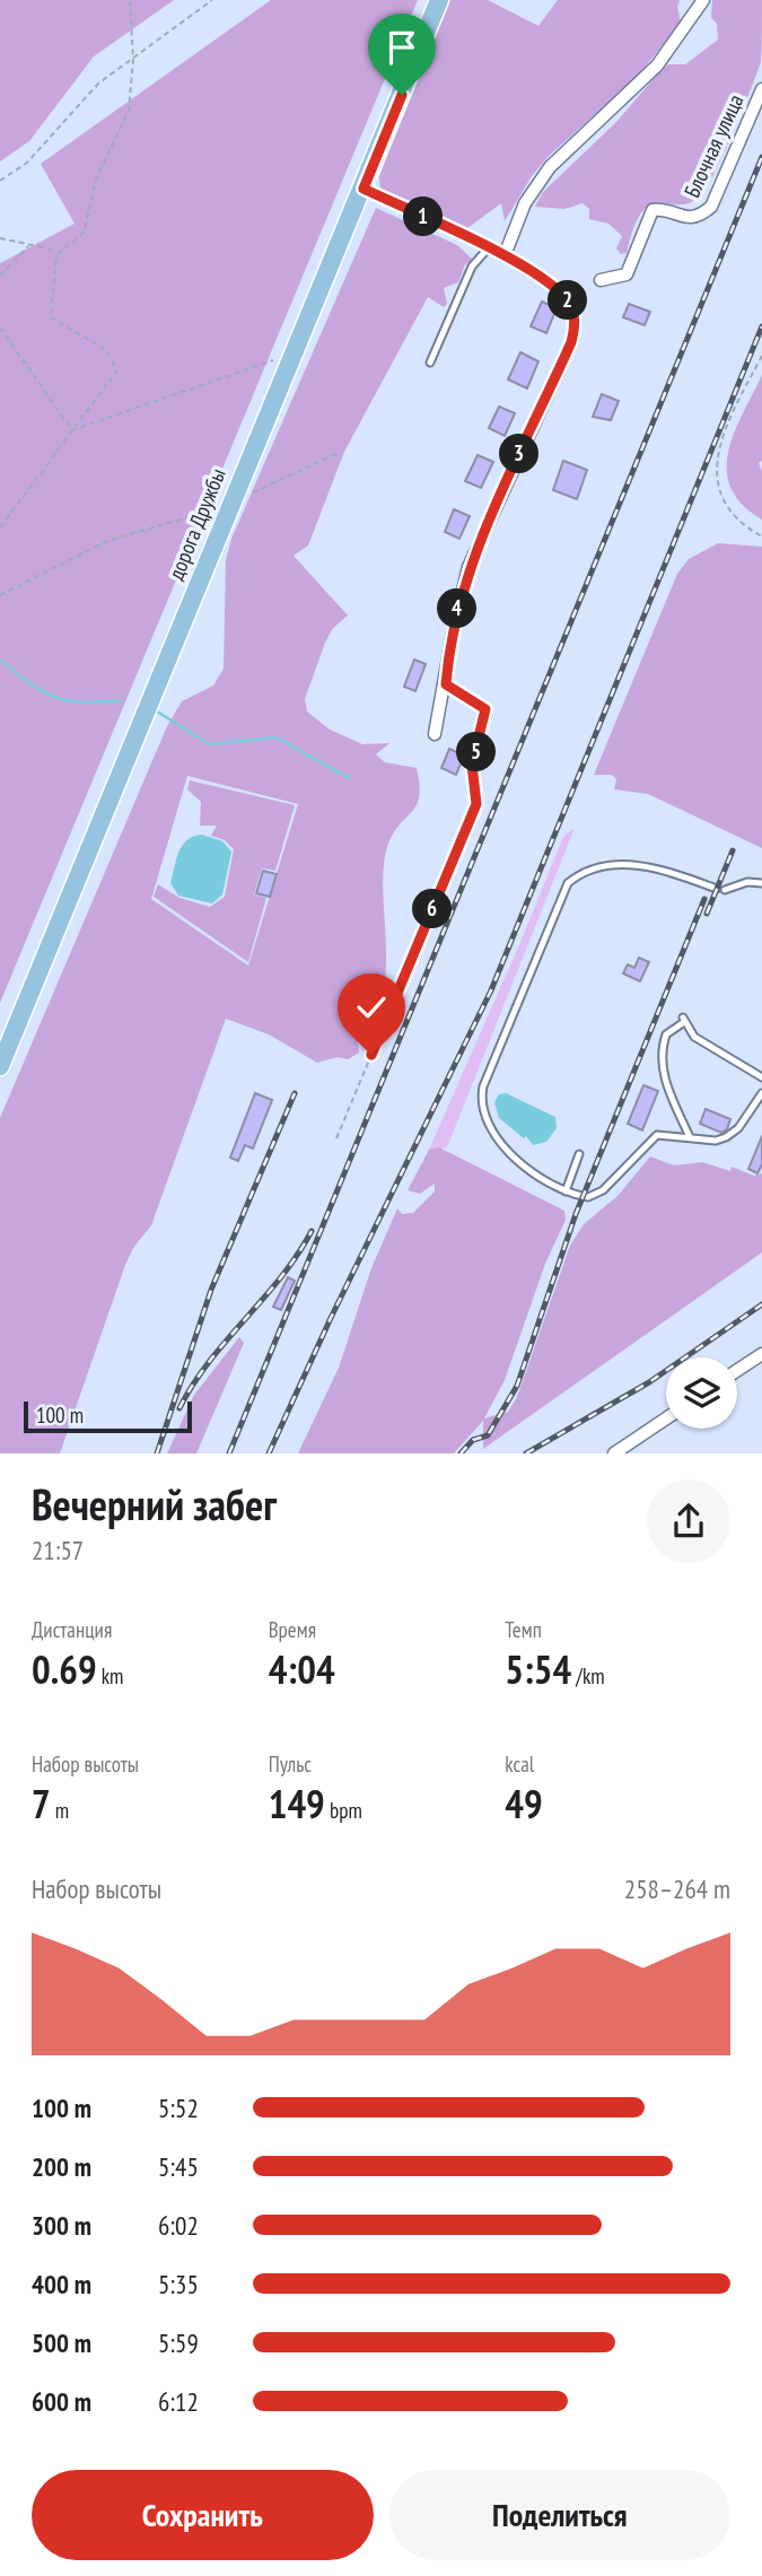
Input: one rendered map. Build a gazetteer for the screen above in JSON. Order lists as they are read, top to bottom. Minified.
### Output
{"streets":{"main road":["дорога Дружбы"],"street":["Блочная улица"]},"scale_bar":"100 m","page":{"pins":["1","2","3","4","5","6"],"scale":"100 m","heading":["Вечерний забег","21:57"],"stats":[["Дистанция","0.69 km"],["Время","4:04"],["Темп","5:54 /km"],["Набор высоты","7 m"],["Пульс","149 bpm"],["kcal","49"]],"chart":["Набор высоты","258–264 m"],"list":[{"name":"100 m","note":"5:52"},{"name":"200 m","note":"5:45"},{"name":"300 m","note":"6:02"},{"name":"400 m","note":"5:35"},{"name":"500 m","note":"5:59"},{"name":"600 m","note":"6:12"}],"buttons":["Сохранить","Поделиться"]}}
